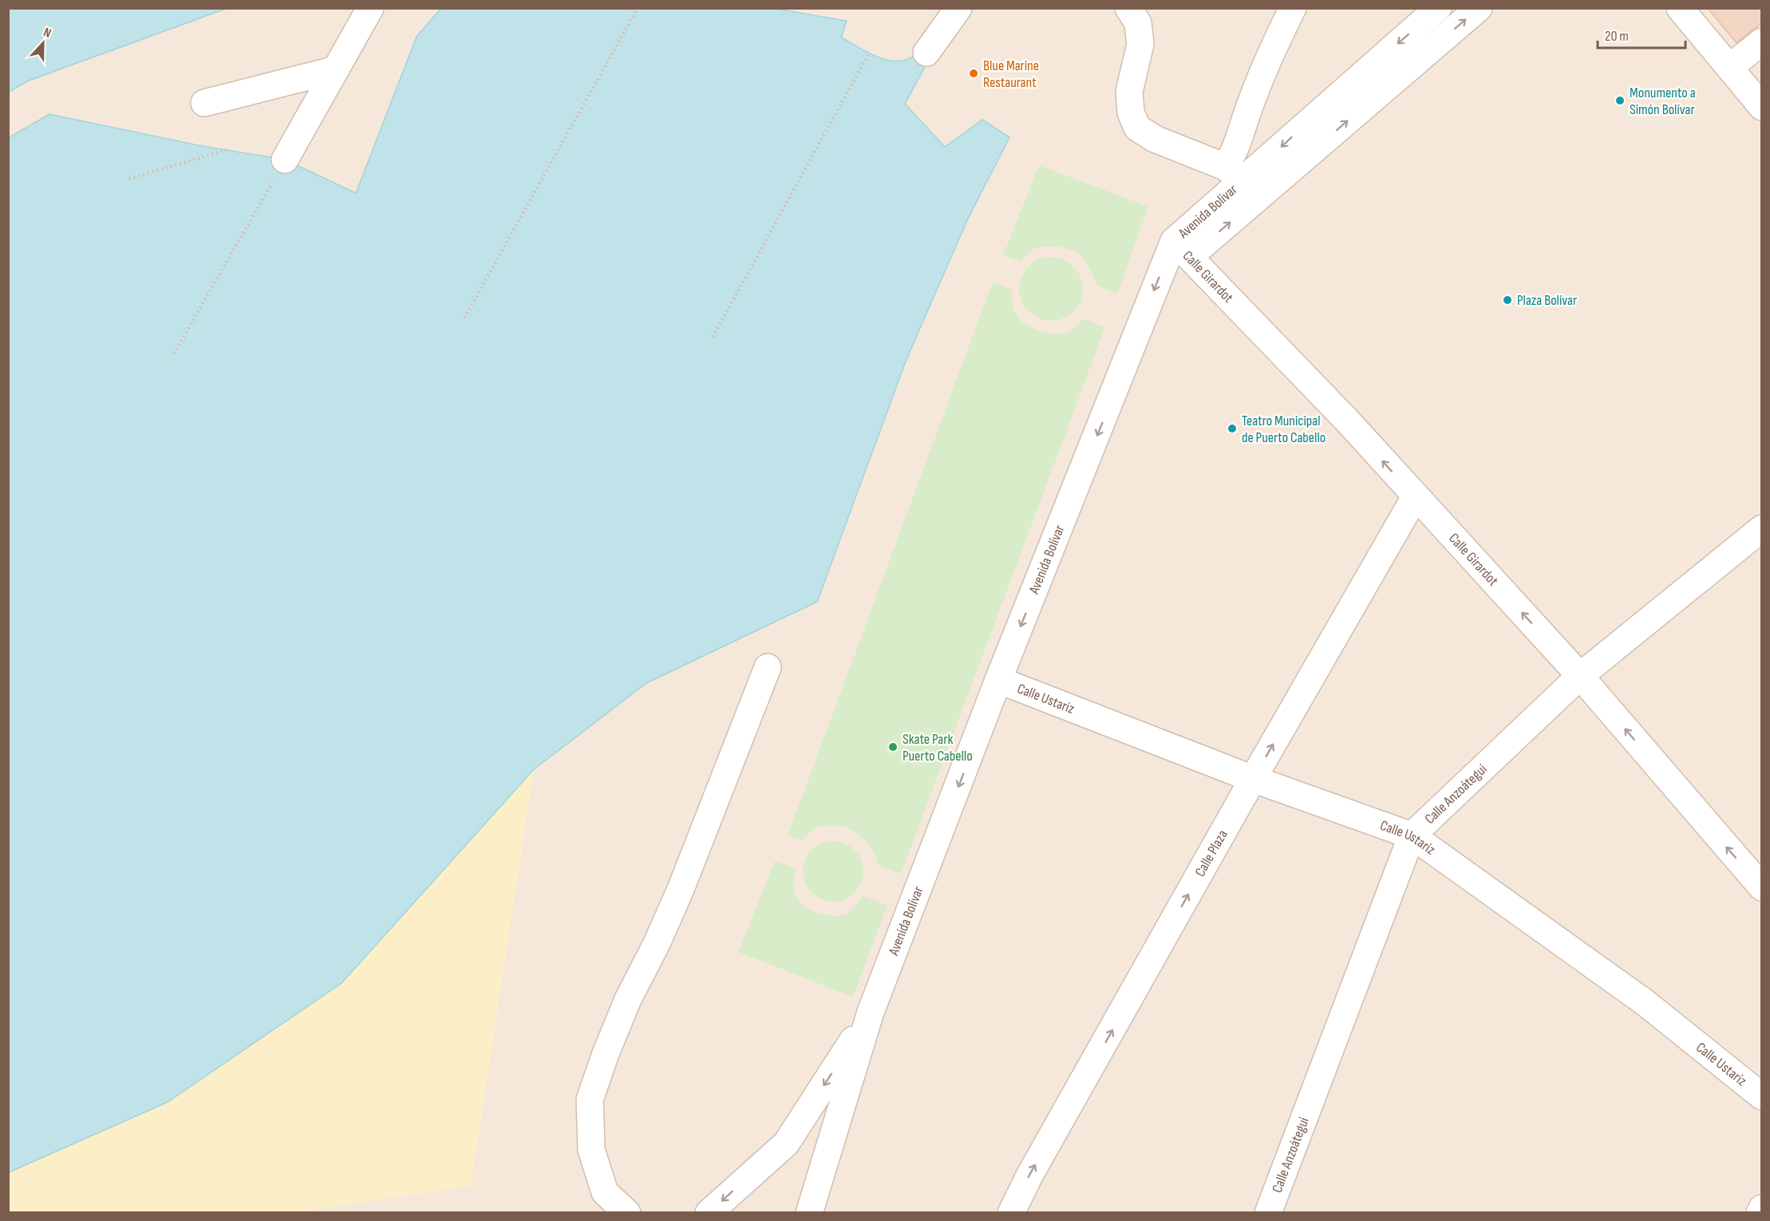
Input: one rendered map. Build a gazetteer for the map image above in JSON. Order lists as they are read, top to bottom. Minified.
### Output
{"streets":{"street":["Avenida Bolívar","Calle Girardot","Calle Ustariz","Calle Anzoátegui","Calle Plaza"]},"crossings":[["Avenida Bolívar","Calle Girardot"],["Avenida Bolívar","Calle Ustariz"],["Calle Girardot","Calle Anzoátegui"],["Calle Girardot","Calle Plaza"],["Calle Ustariz","Calle Anzoátegui"],["Calle Ustariz","Calle Plaza"]],"one_way":["Calle Girardot","Calle Plaza"],"places":["Blue Marine Restaurant","Monumento a Simón Bolívar","Plaza Bolívar","Teatro Municipal de Puerto Cabello","Skate Park Puerto Cabello"],"scale_bar":"20 m","north":"top"}
